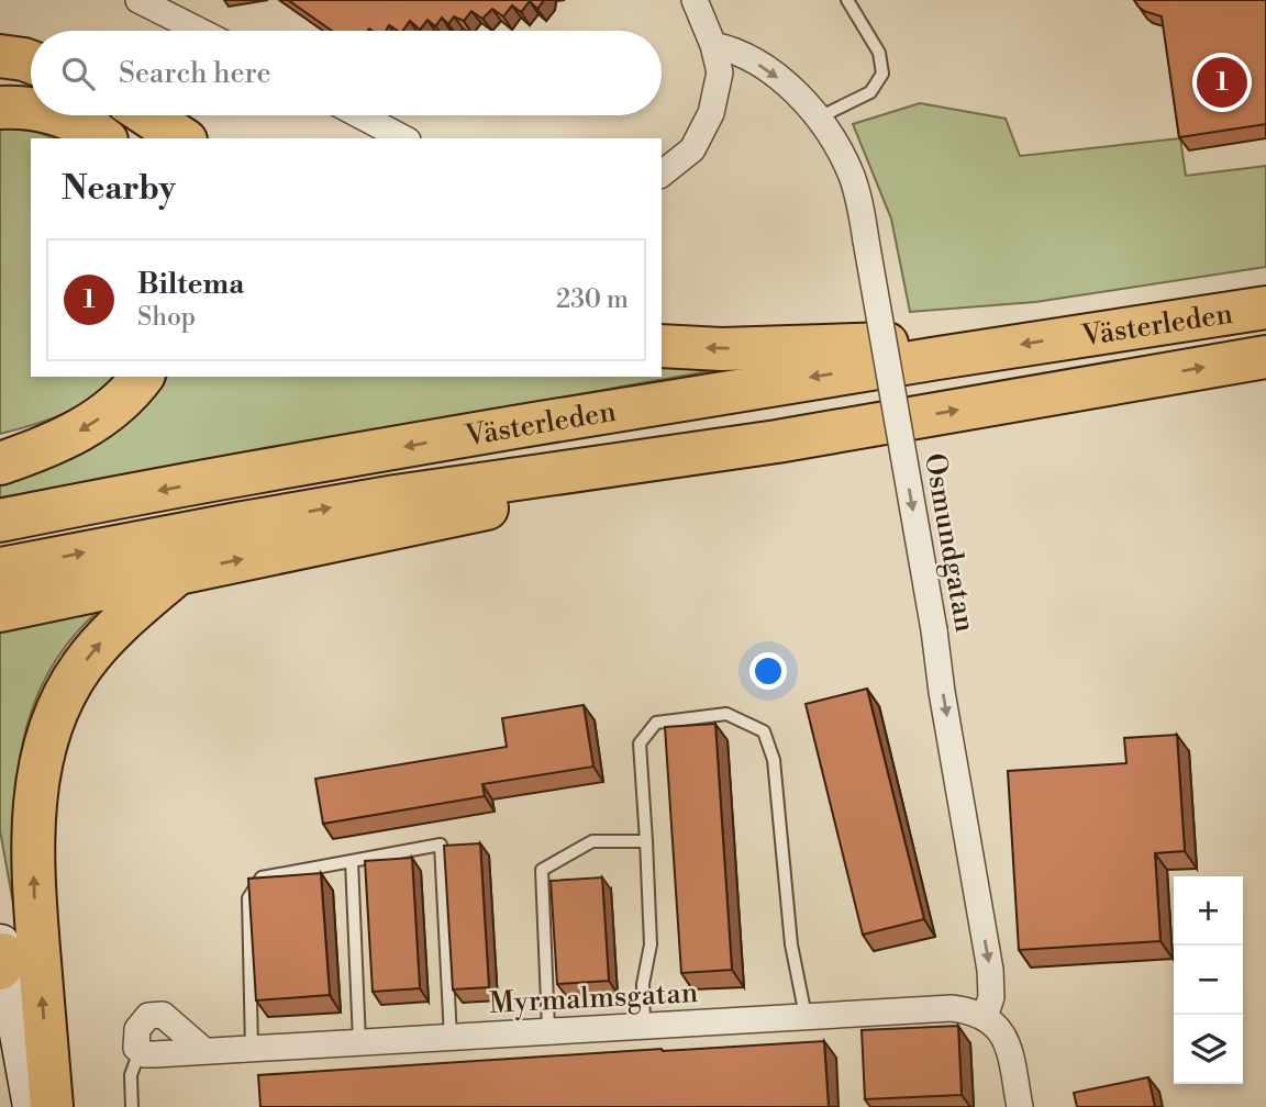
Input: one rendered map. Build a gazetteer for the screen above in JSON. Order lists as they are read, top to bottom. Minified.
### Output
{"streets":{"highway":["Västerleden"],"street":["Osmundgatan","Myrmalmsgatan"]},"crossings":[["Osmundgatan","Myrmalmsgatan"]],"one_way":["Osmundgatan"],"page":{"search":"Search here","pins":"1","heading":"Nearby","list":[{"mark":"1","name":"Biltema","note":"Shop","value":"230 m"}],"map_buttons":["+","−"]}}
